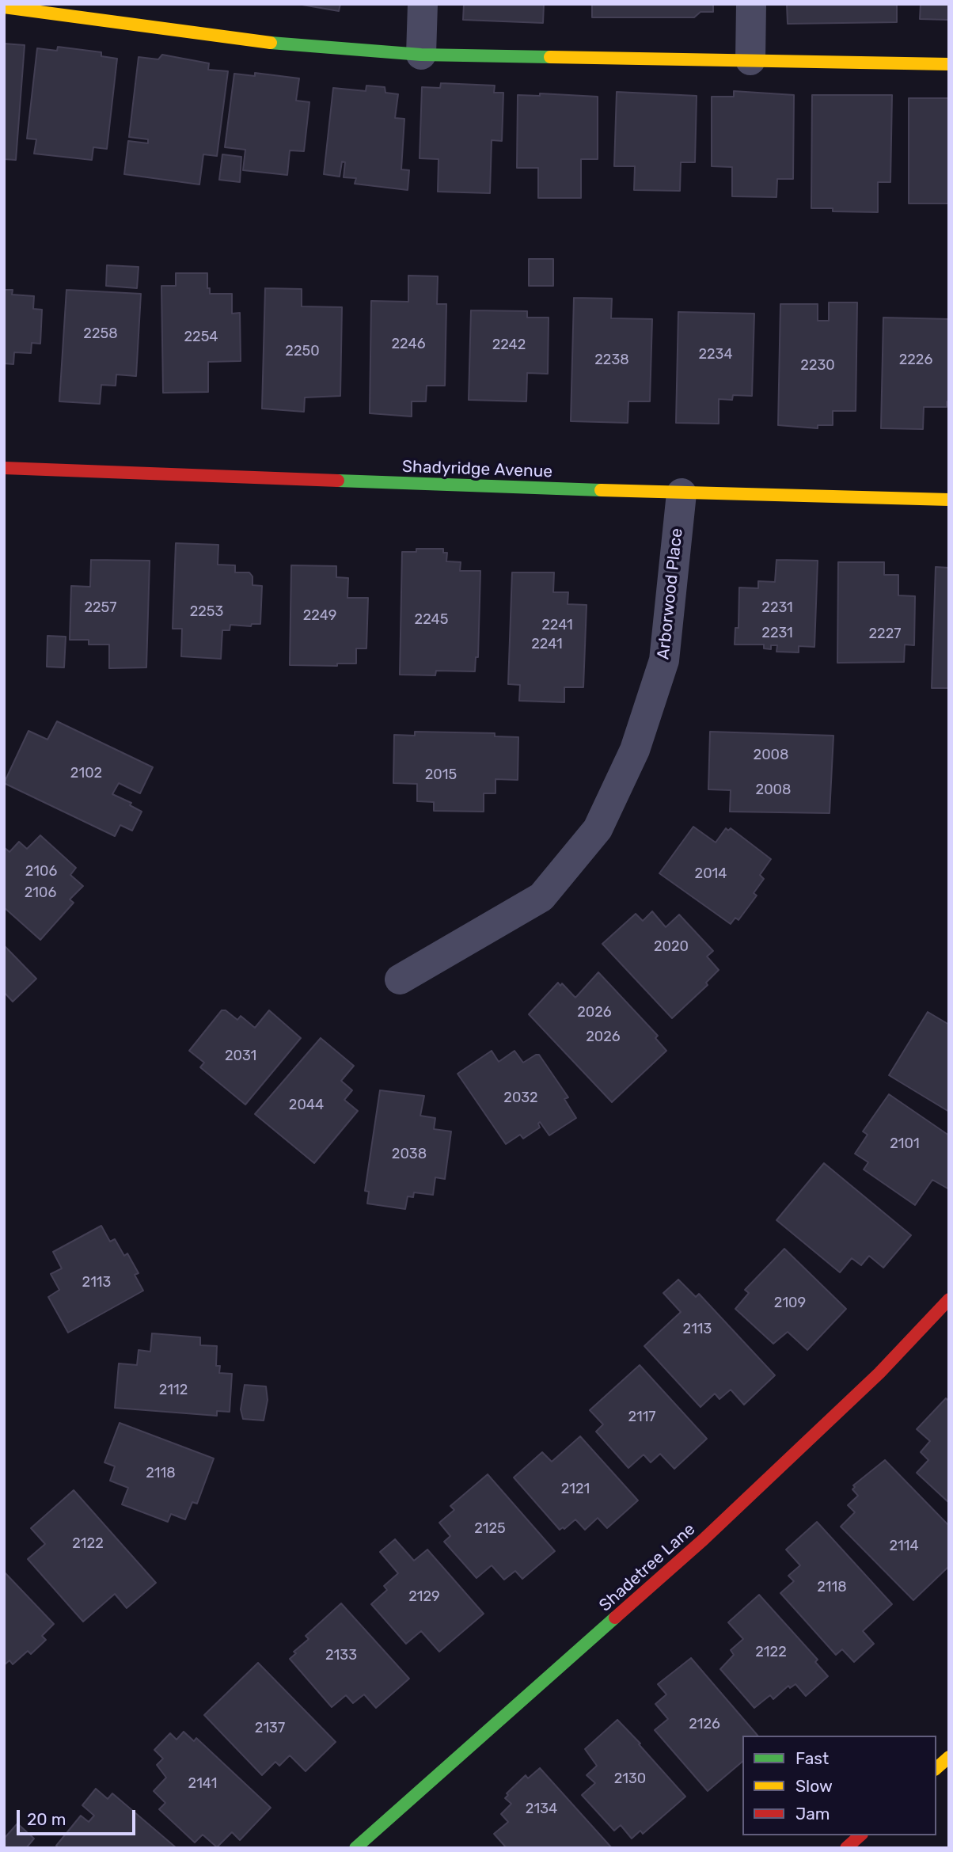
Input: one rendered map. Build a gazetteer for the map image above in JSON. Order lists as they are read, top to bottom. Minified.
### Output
{"streets":{"street":["Shadyridge Avenue","Arborwood Place","Shadetree Lane"]},"crossings":[["Shadyridge Avenue","Arborwood Place"]],"house_numbers":["2258","2254","2246","2242","2250","2234","2238","2226","2230","2257","2231","2253","2249","2245","2241","2231","2227","2241","2008","2102","2015","2008","2106","2014","2106","2020","2026","2026","2031","2032","2044","2101","2038","2113","2109","2113","2112","2117","2118","2121","2125","2122","2114","2118","2129","2122","2133","2126","2137","2130","2141","2134"],"legend":["Fast","Slow","Jam"],"scale_bar":"20 m"}
